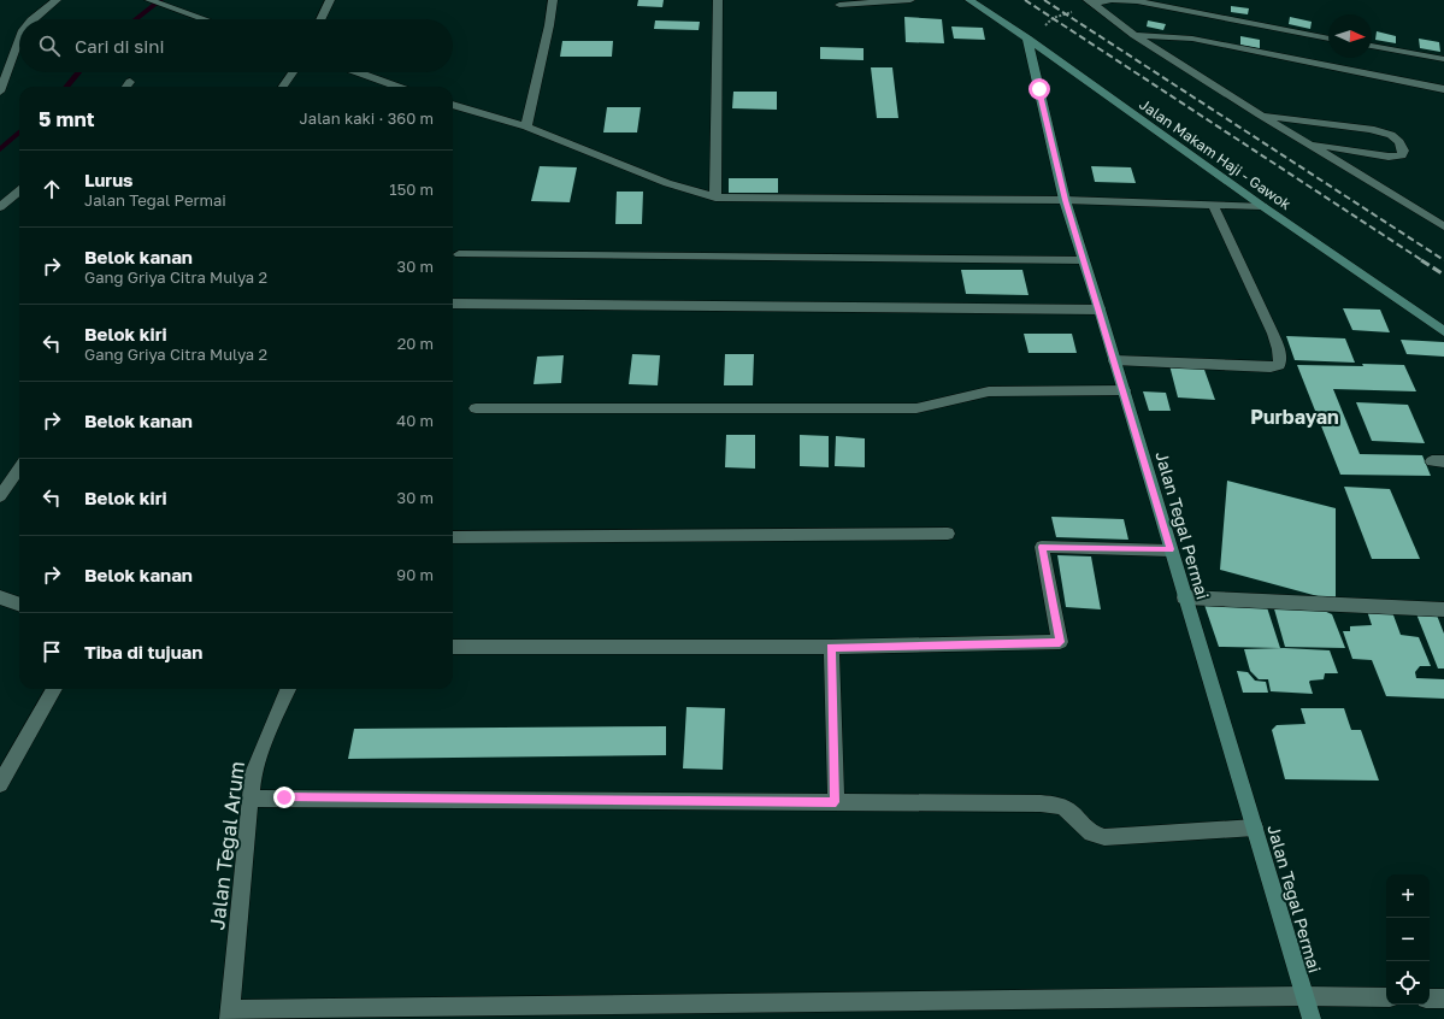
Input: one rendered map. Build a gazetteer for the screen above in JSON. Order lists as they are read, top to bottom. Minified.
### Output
{"streets":{"street":["Jalan Makam Haji - Gawok","Jalan Tegal Permai","Jalan Tegal Arum"]},"crossings":[["Jalan Makam Haji - Gawok","Jalan Tegal Permai"]],"districts":["Purbayan"],"north":"right","page":{"search":"Cari di sini","heading":["5 mnt","Jalan kaki · 360 m"],"list":[["Lurus","Jalan Tegal Permai","150 m"],["Belok kanan","Gang Griya Citra Mulya 2","30 m"],["Belok kiri","Gang Griya Citra Mulya 2","20 m"],["Belok kanan","40 m"],["Belok kiri","30 m"],["Belok kanan","90 m"],"Tiba di tujuan"],"map_buttons":["+","−"]}}
